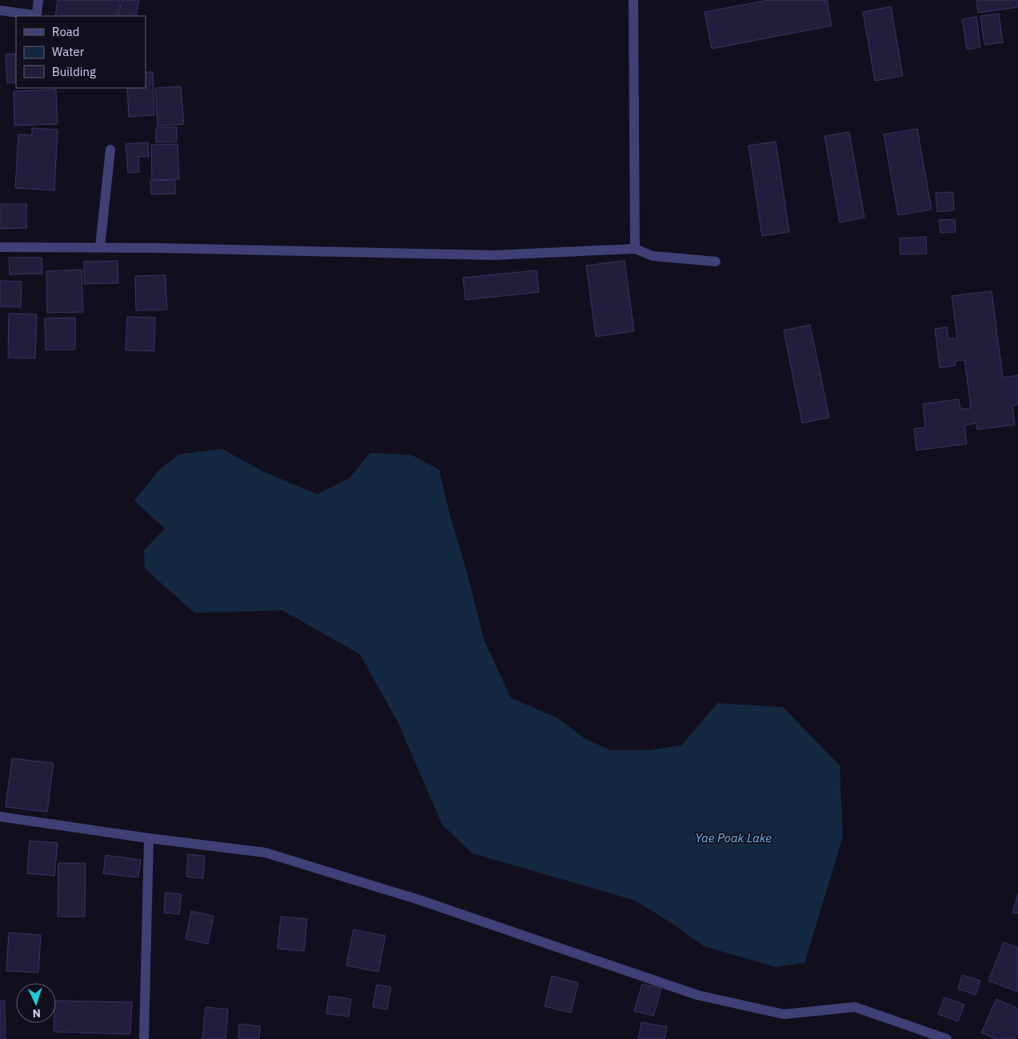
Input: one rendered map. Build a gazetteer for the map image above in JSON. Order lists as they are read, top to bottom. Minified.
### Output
{"water":["Yae Poak Lake"],"legend":["Road","Water","Building"],"north":"bottom"}
